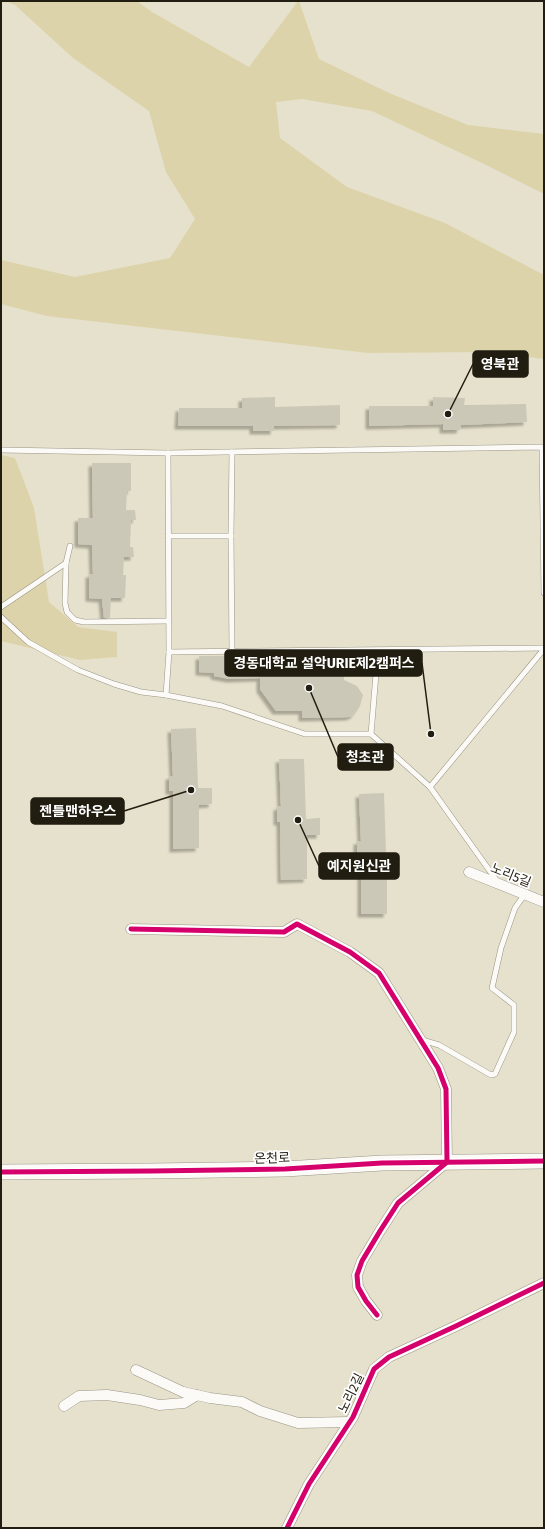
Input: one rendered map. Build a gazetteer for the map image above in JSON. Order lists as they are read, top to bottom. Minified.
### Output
{"streets":{"street":["노리5길","온천로","노리2길"]},"places":["영북관","청초관","경동대학교 설악URIE제2캠퍼스","젠틀맨하우스","예지원신관"]}
